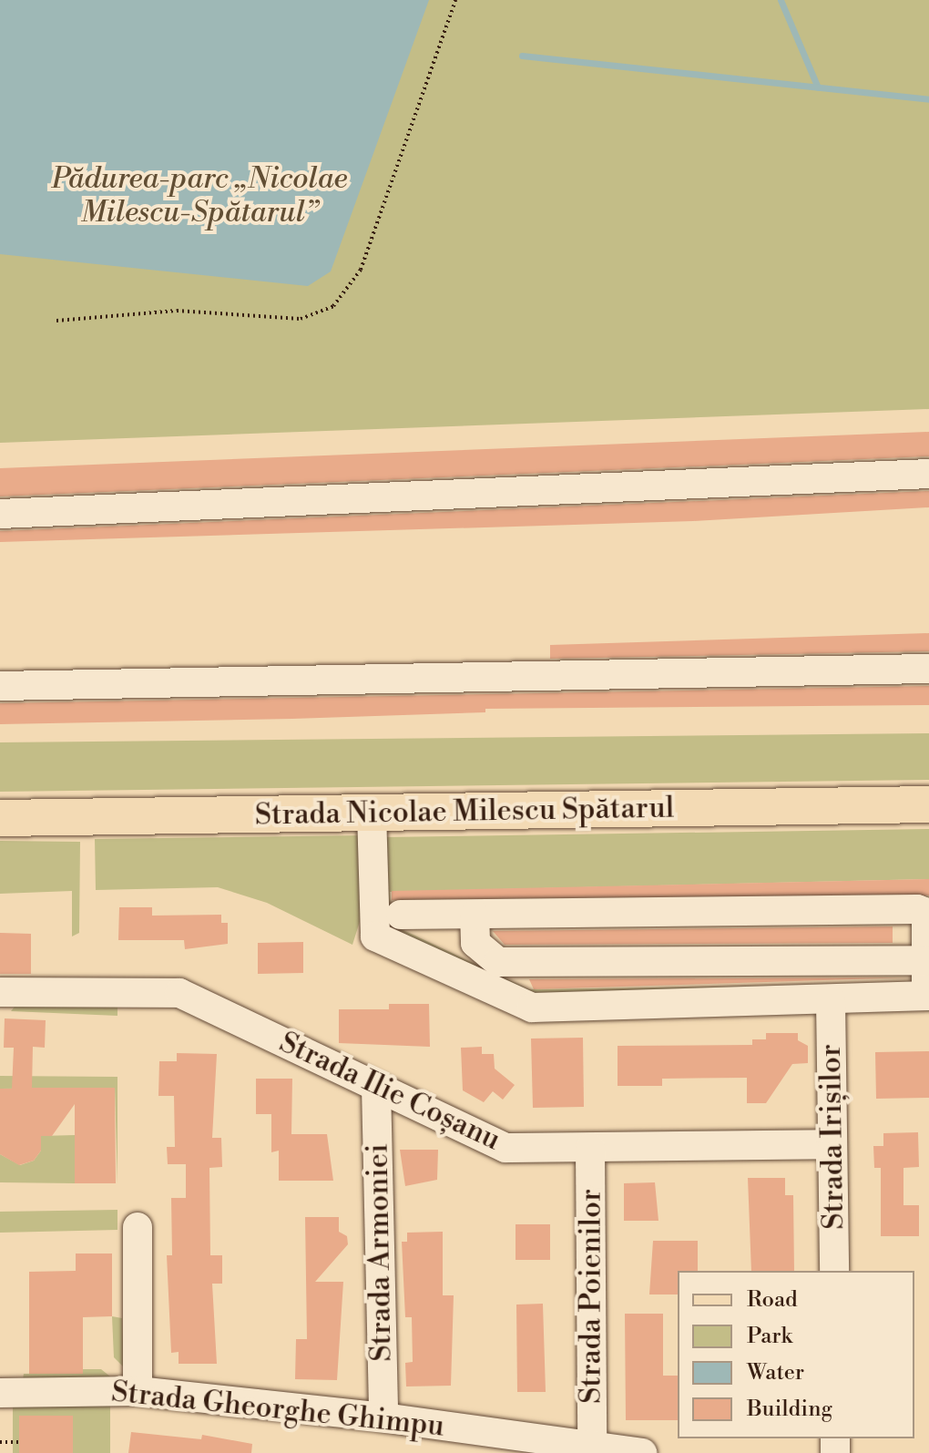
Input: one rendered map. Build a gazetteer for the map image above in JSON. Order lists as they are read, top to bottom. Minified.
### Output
{"streets":{"main road":["Strada Nicolae Milescu Spătarul"],"street":["Strada Ilie Coșanu","Strada Irișilor","Strada Armoniei","Strada Poienilor","Strada Gheorghe Ghimpu"]},"crossings":[["Strada Ilie Coșanu","Strada Irișilor"],["Strada Ilie Coșanu","Strada Armoniei"],["Strada Ilie Coșanu","Strada Poienilor"],["Strada Armoniei","Strada Gheorghe Ghimpu"],["Strada Poienilor","Strada Gheorghe Ghimpu"]],"parks":["Pădurea-parc „Nicolae Milescu-Spătarul”"],"legend":["Road","Park","Water","Building"]}
